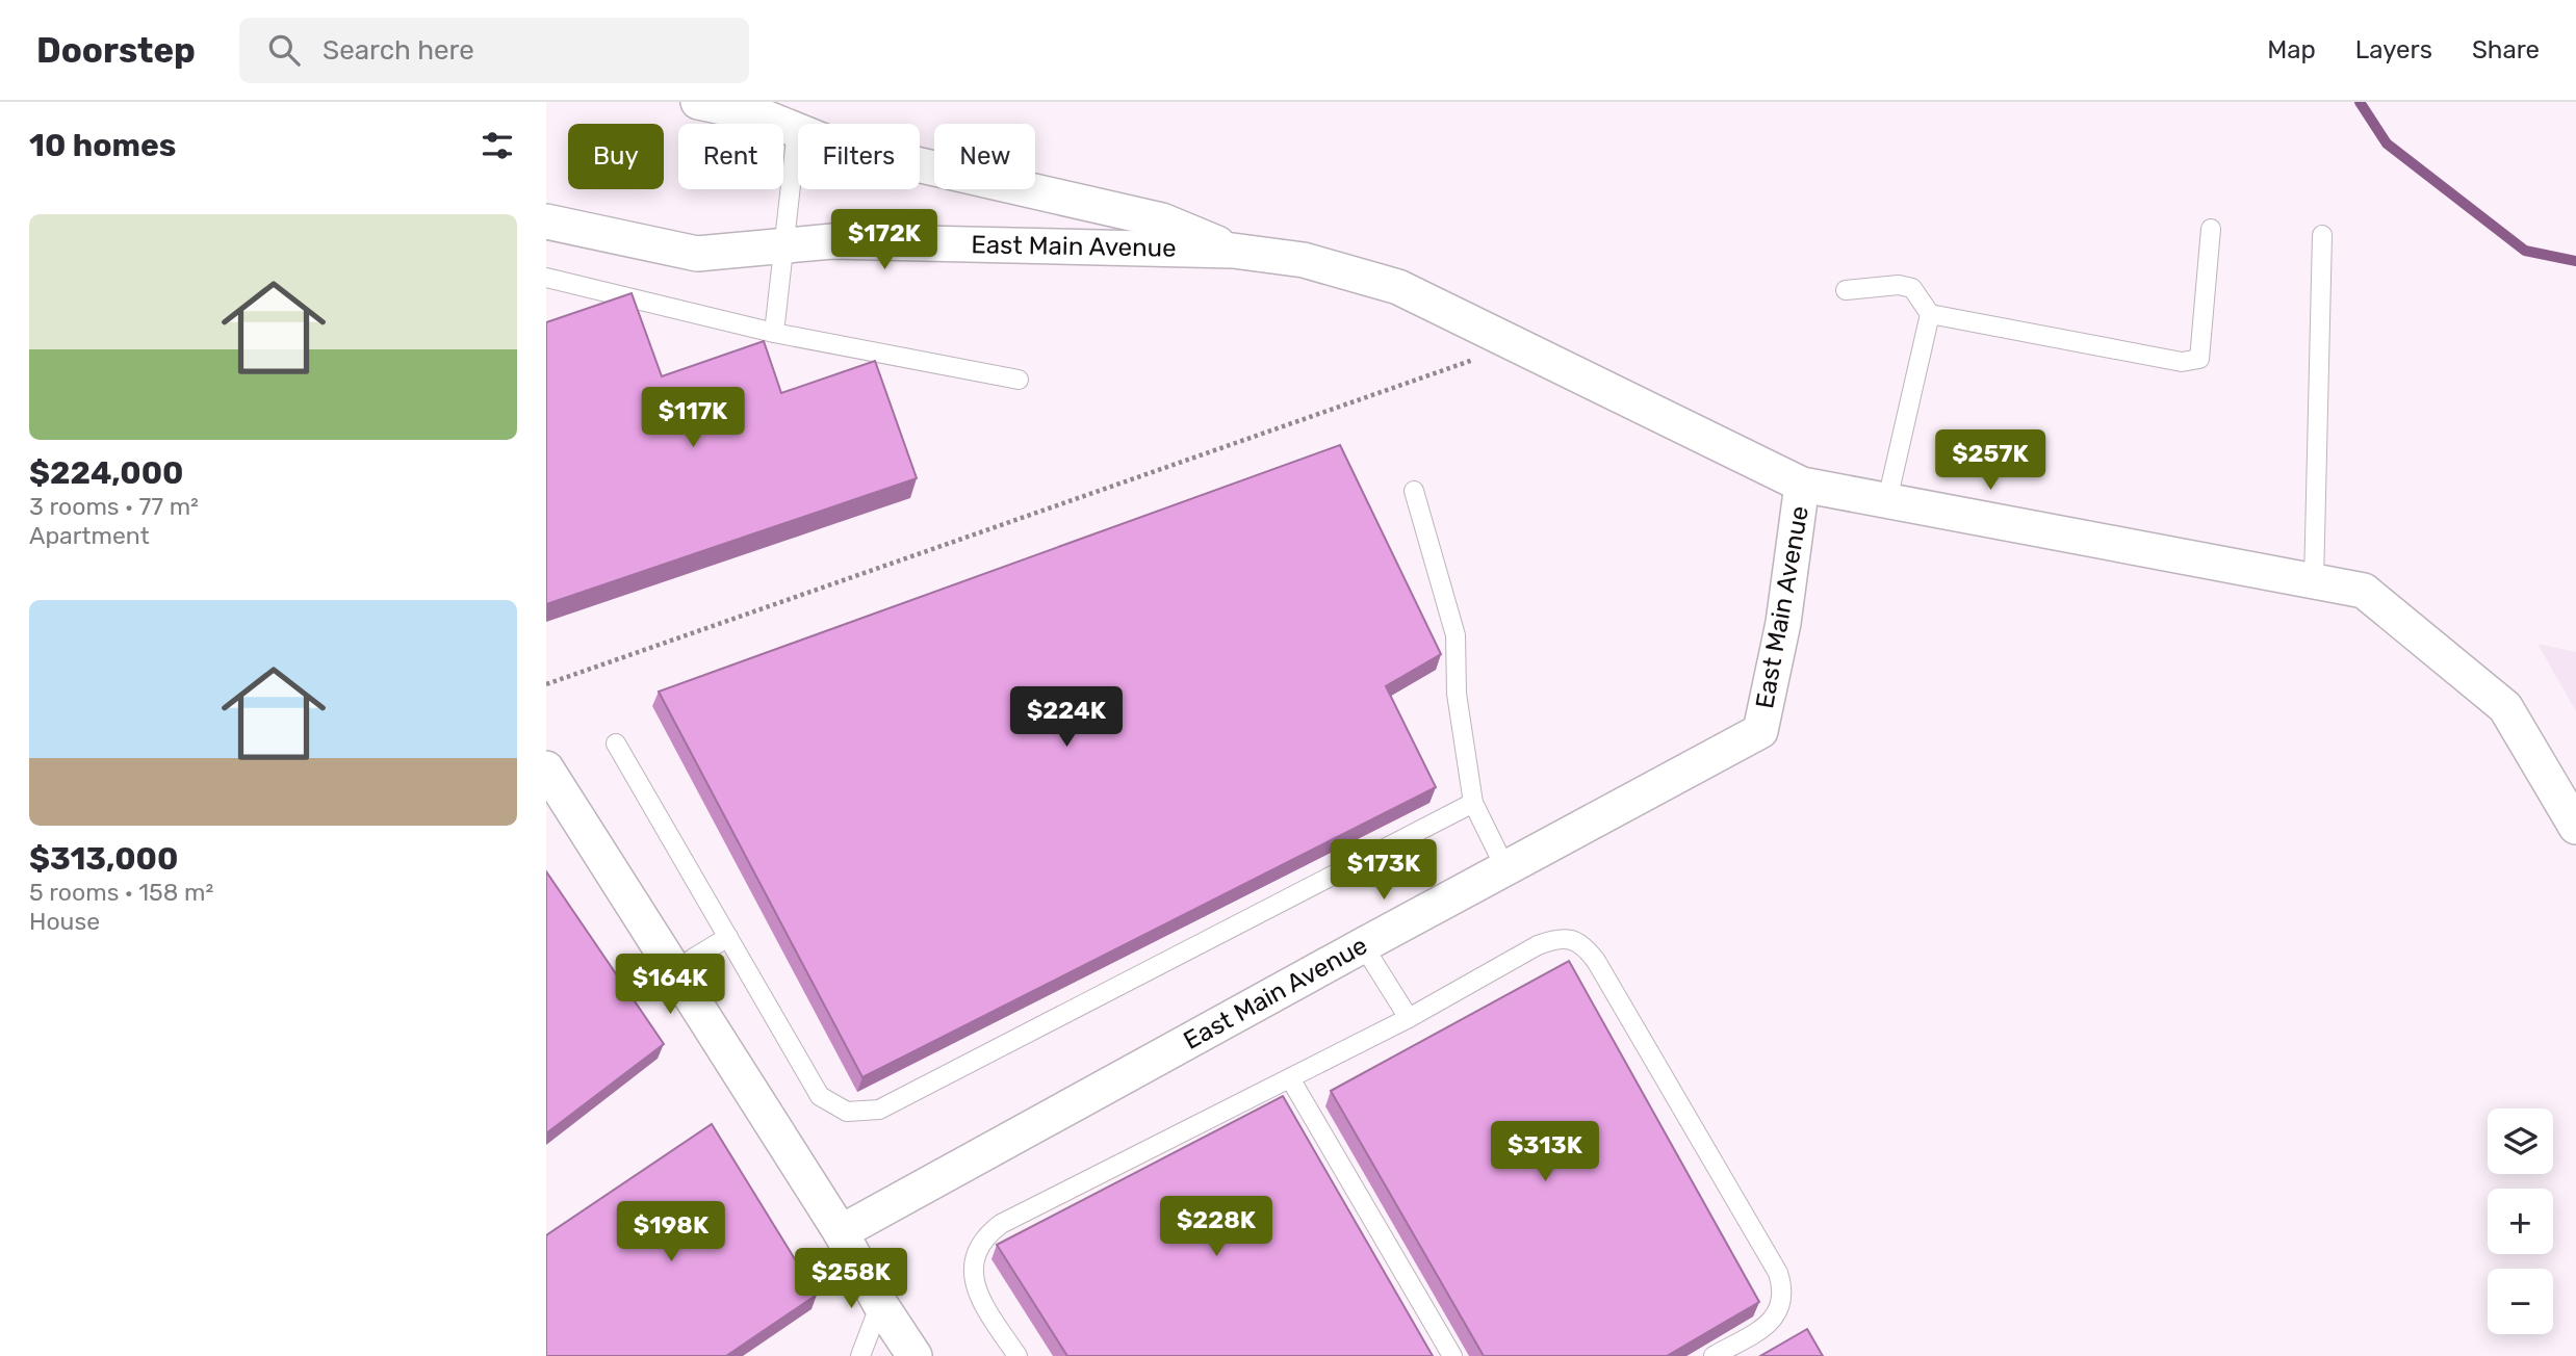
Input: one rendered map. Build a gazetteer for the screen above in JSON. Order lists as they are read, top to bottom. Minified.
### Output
{"streets":{"street":["East Main Avenue"]},"page":{"header":"Doorstep","search":"Search here","nav":["Map","Layers","Share"],"heading":"10 homes","chip":["Buy","Rent","Filters","New"],"list":[{"name":"$224,000","note":"3 rooms · 77 m² · Apartment"},{"name":"$313,000","note":"5 rooms · 158 m² · House"}],"price":["$172K","$117K","$257K","$224K","$173K","$164K","$313K","$228K","$198K","$258K"],"map_buttons":["+","−"]}}
